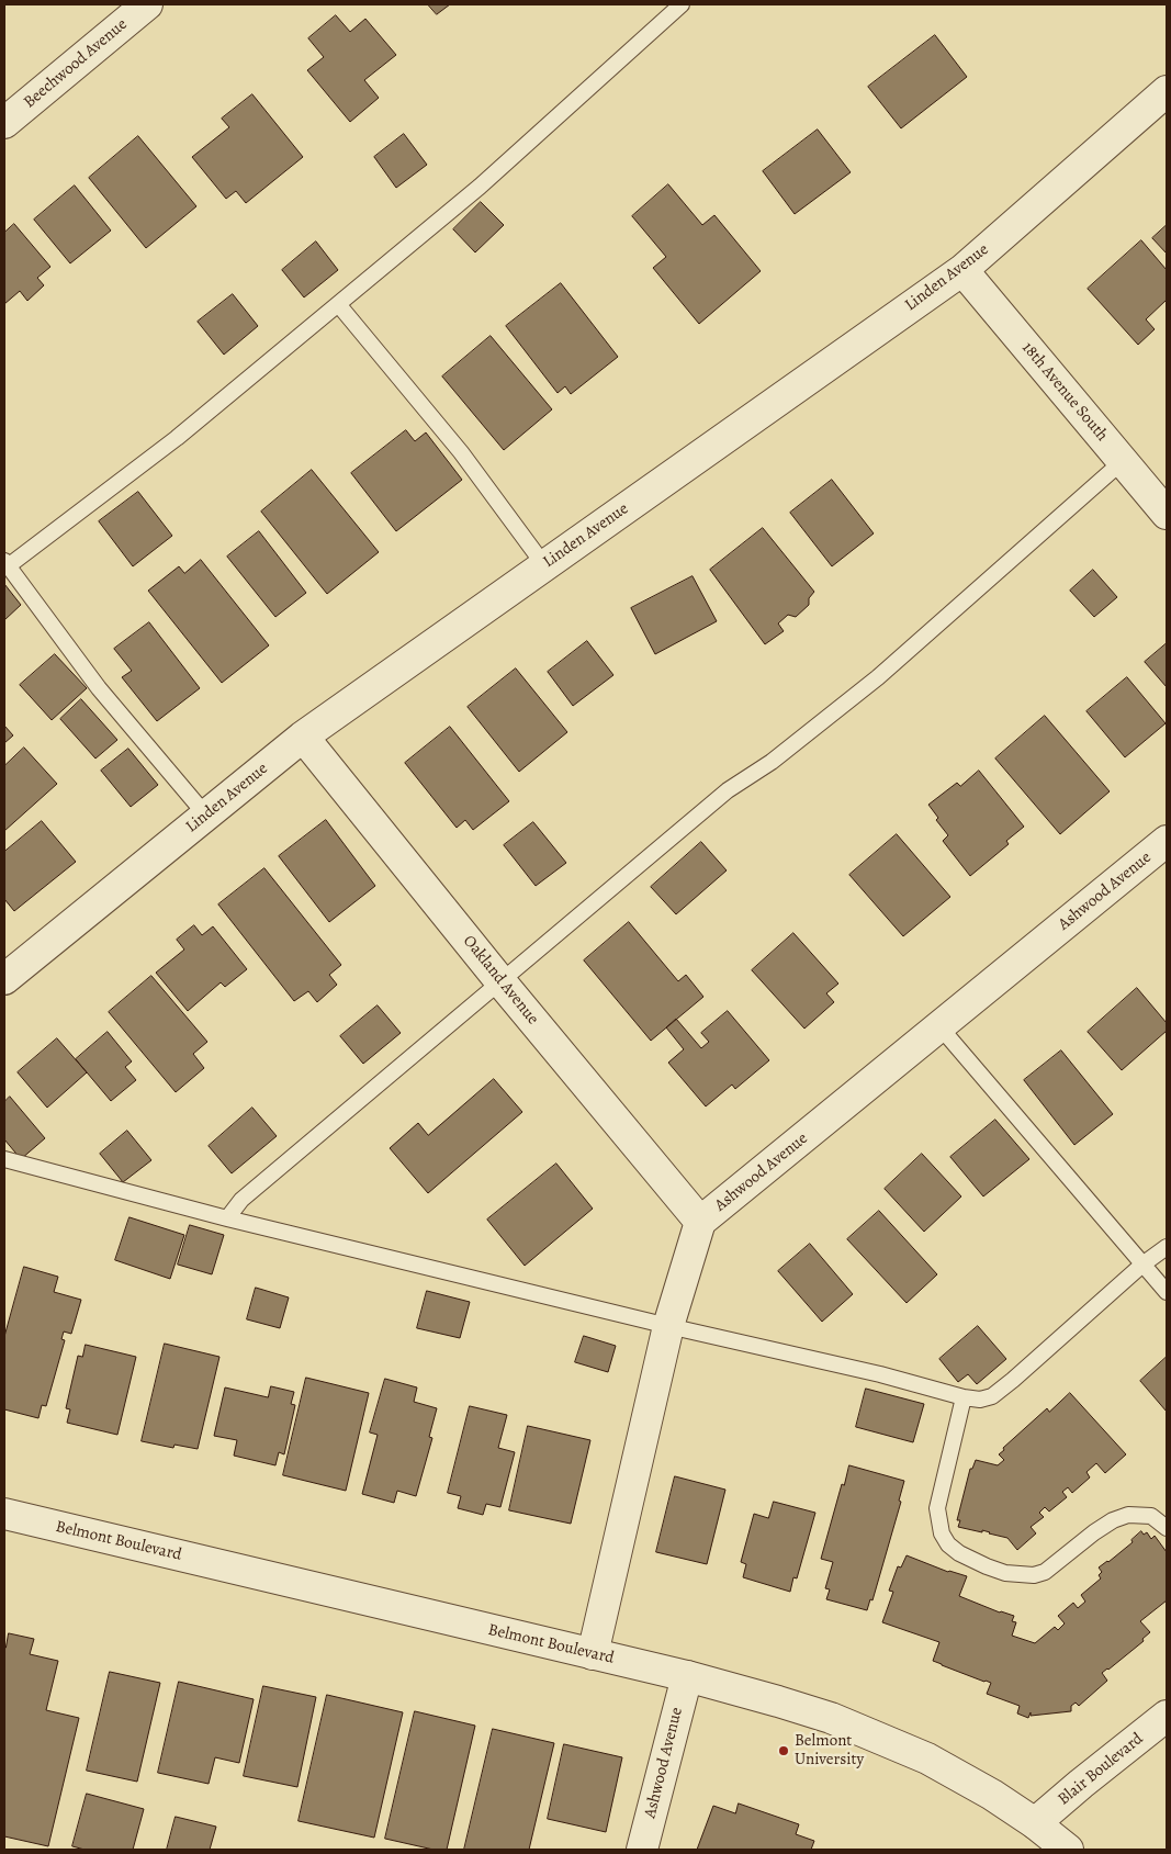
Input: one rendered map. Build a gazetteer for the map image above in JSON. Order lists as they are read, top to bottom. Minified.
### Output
{"streets":{"street":["Beechwood Avenue","Linden Avenue","18th Avenue South","Ashwood Avenue","Oakland Avenue","Belmont Boulevard","Blair Boulevard"]},"crossings":[["Linden Avenue","18th Avenue South"],["Linden Avenue","Oakland Avenue"],["Ashwood Avenue","Oakland Avenue"],["Ashwood Avenue","Belmont Boulevard"],["Belmont Boulevard","Blair Boulevard"]],"places":["Belmont University"]}
